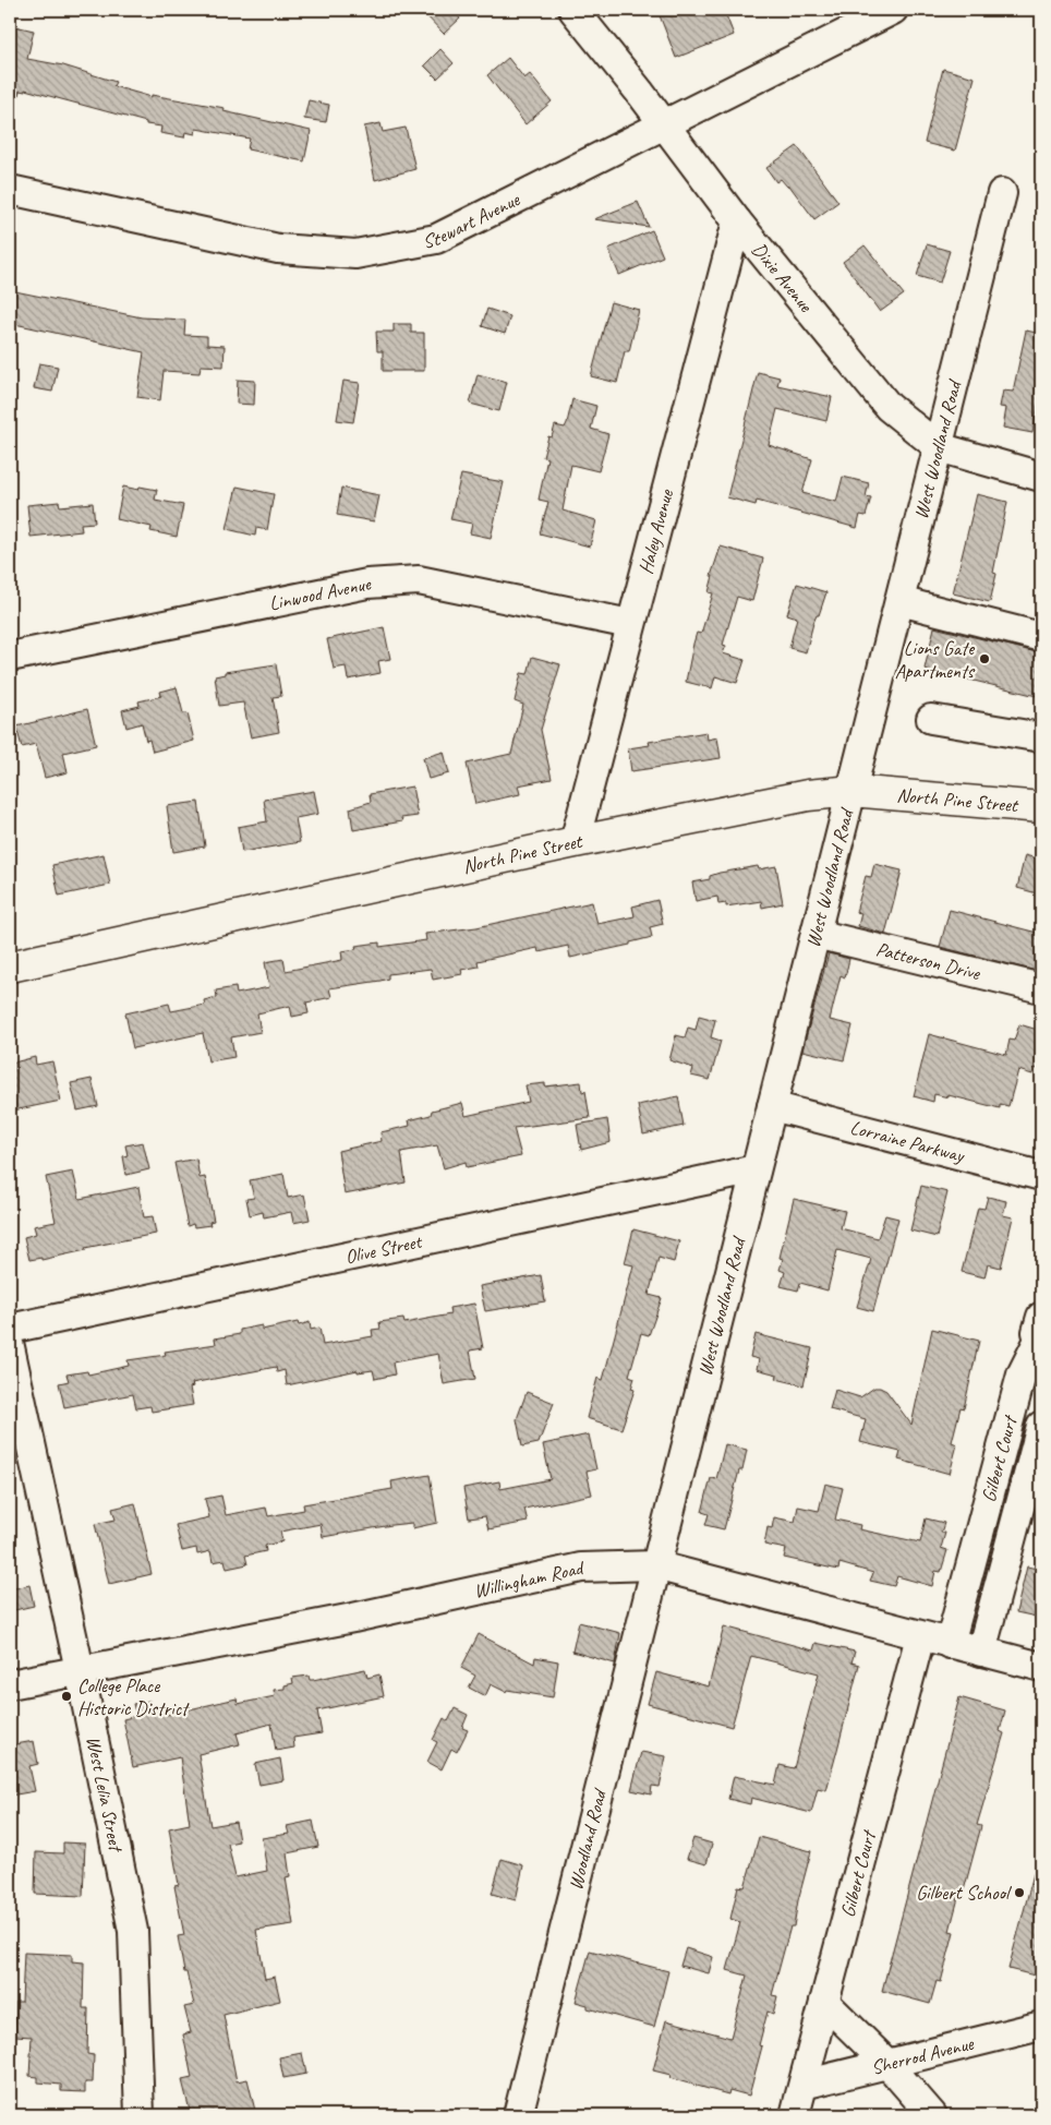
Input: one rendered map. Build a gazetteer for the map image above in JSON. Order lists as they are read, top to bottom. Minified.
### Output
{"streets":{"main road":["North Pine Street"],"street":["Stewart Avenue","Dixie Avenue","West Woodland Road","Haley Avenue","Linwood Avenue","Patterson Drive","Lorraine Parkway","Olive Street","Gilbert Court","Willingham Road","West Lelia Street","Woodland Road","Sherrod Avenue"]},"crossings":[["Stewart Avenue","Dixie Avenue"],["Dixie Avenue","West Woodland Road"],["Dixie Avenue","Haley Avenue"],["West Woodland Road","North Pine Street"],["West Woodland Road","Patterson Drive"],["West Woodland Road","Lorraine Parkway"],["West Woodland Road","Olive Street"],["West Woodland Road","Willingham Road"],["West Woodland Road","Woodland Road"],["Haley Avenue","Linwood Avenue"],["Haley Avenue","North Pine Street"],["Gilbert Court","Willingham Road"],["Gilbert Court","Sherrod Avenue"],["Willingham Road","West Lelia Street"],["Willingham Road","Woodland Road"]],"places":["Lions Gate Apartments","College Place Historic District","Gilbert School"]}
